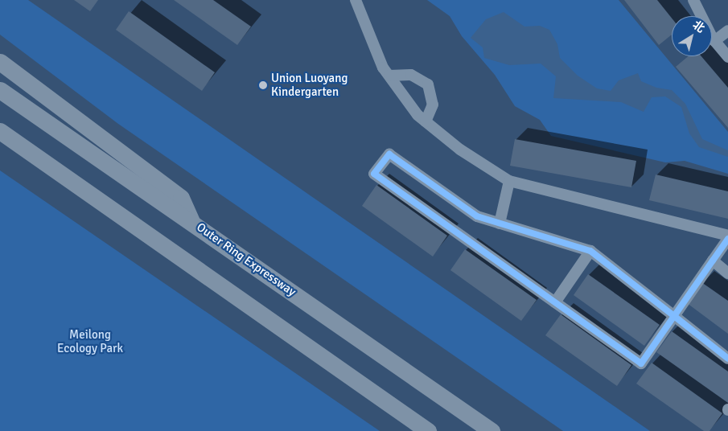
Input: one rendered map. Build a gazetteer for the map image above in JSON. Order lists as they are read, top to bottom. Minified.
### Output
{"streets":{"highway":["Outer Ring Expressway"]},"parks":["Meilong Ecology Park"],"places":["Union Luoyang Kindergarten"],"north":"top right"}
